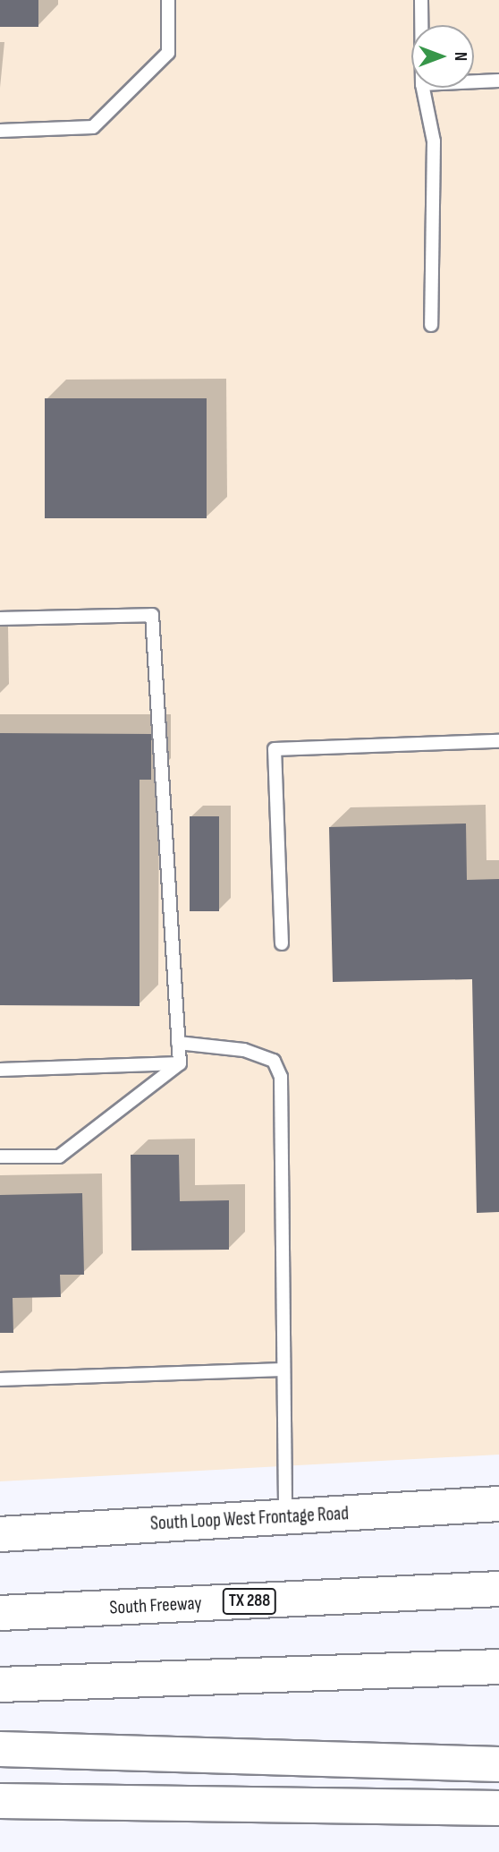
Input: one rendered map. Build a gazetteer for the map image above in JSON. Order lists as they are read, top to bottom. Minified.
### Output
{"streets":{"main road":["South Loop West Frontage Road","TX 288","South Freeway"]},"north":"right"}
